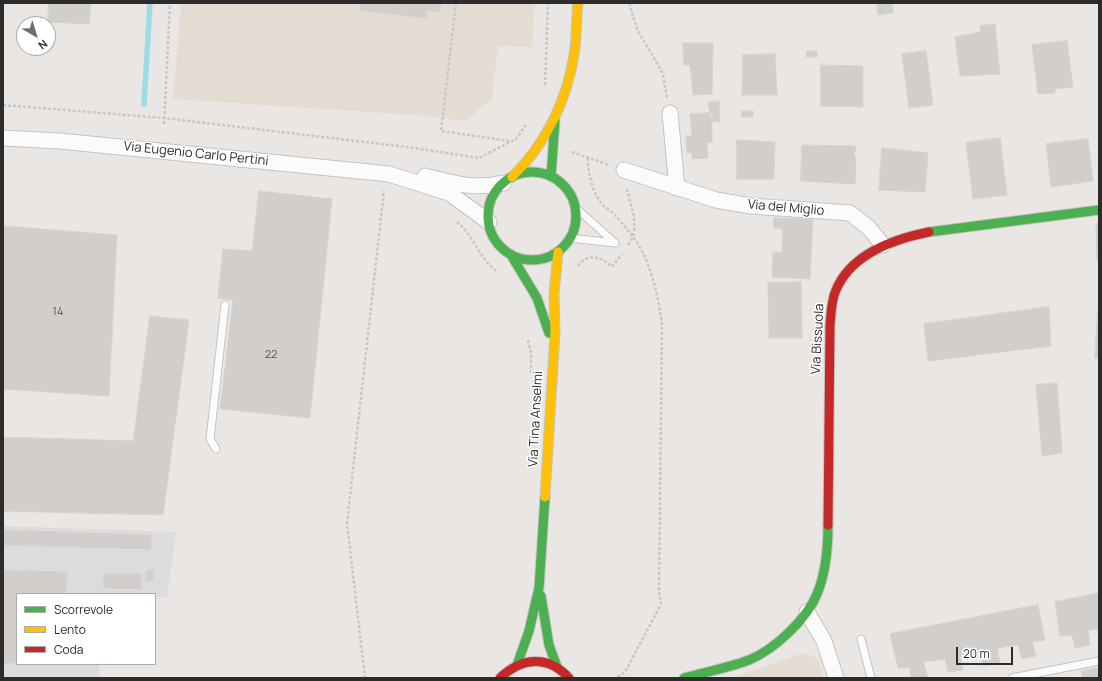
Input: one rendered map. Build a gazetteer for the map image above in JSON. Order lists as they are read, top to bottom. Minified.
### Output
{"streets":{"street":["Via Eugenio Carlo Pertini","Via del Miglio","Via Bissuola","Via Tina Anselmi"]},"crossings":[["Via Eugenio Carlo Pertini","Via Tina Anselmi"],["Via del Miglio","Via Bissuola"]],"house_numbers":["14","22"],"legend":["Scorrevole","Lento","Coda"],"scale_bar":"20 m","north":"bottom right"}
